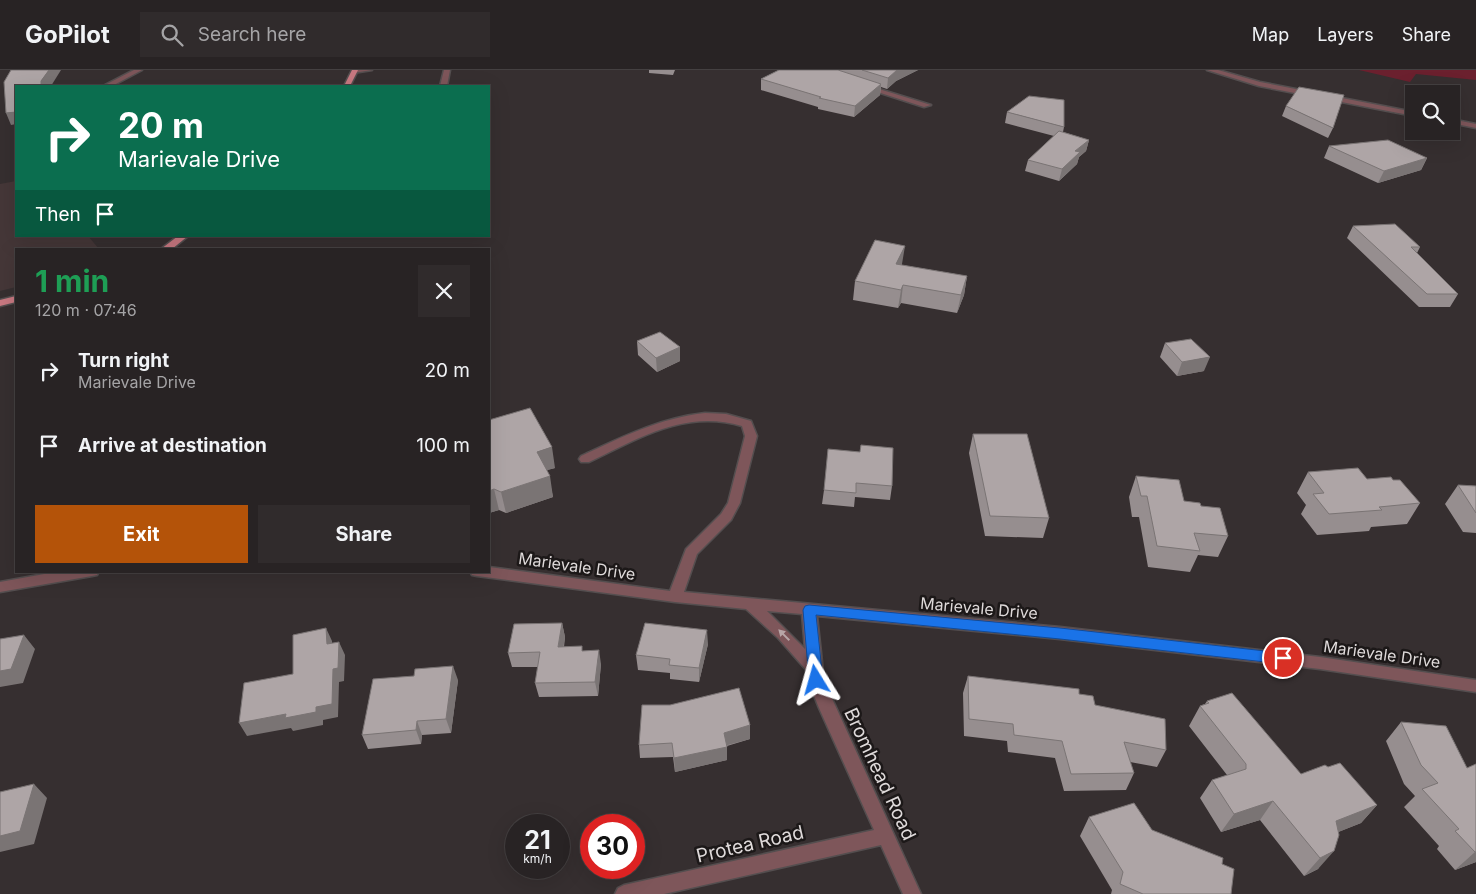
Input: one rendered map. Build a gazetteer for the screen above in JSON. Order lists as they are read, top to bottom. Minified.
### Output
{"streets":{"street":["Marievale Drive","Bromhead Road","Protea Road"]},"crossings":[["Marievale Drive","Bromhead Road"],["Bromhead Road","Protea Road"]],"page":{"header":"GoPilot","search":"Search here","nav":["Map","Layers","Share"],"turn":["20 m","Marievale Drive"],"then":"Then","heading":["1 min","120 m · 07:46"],"list":[{"name":"Turn right","note":"Marievale Drive","value":"20 m"},{"name":"Arrive at destination","value":"100 m"}],"buttons":["Exit","Share"],"speed":"21 km/h","limit":"30"}}
